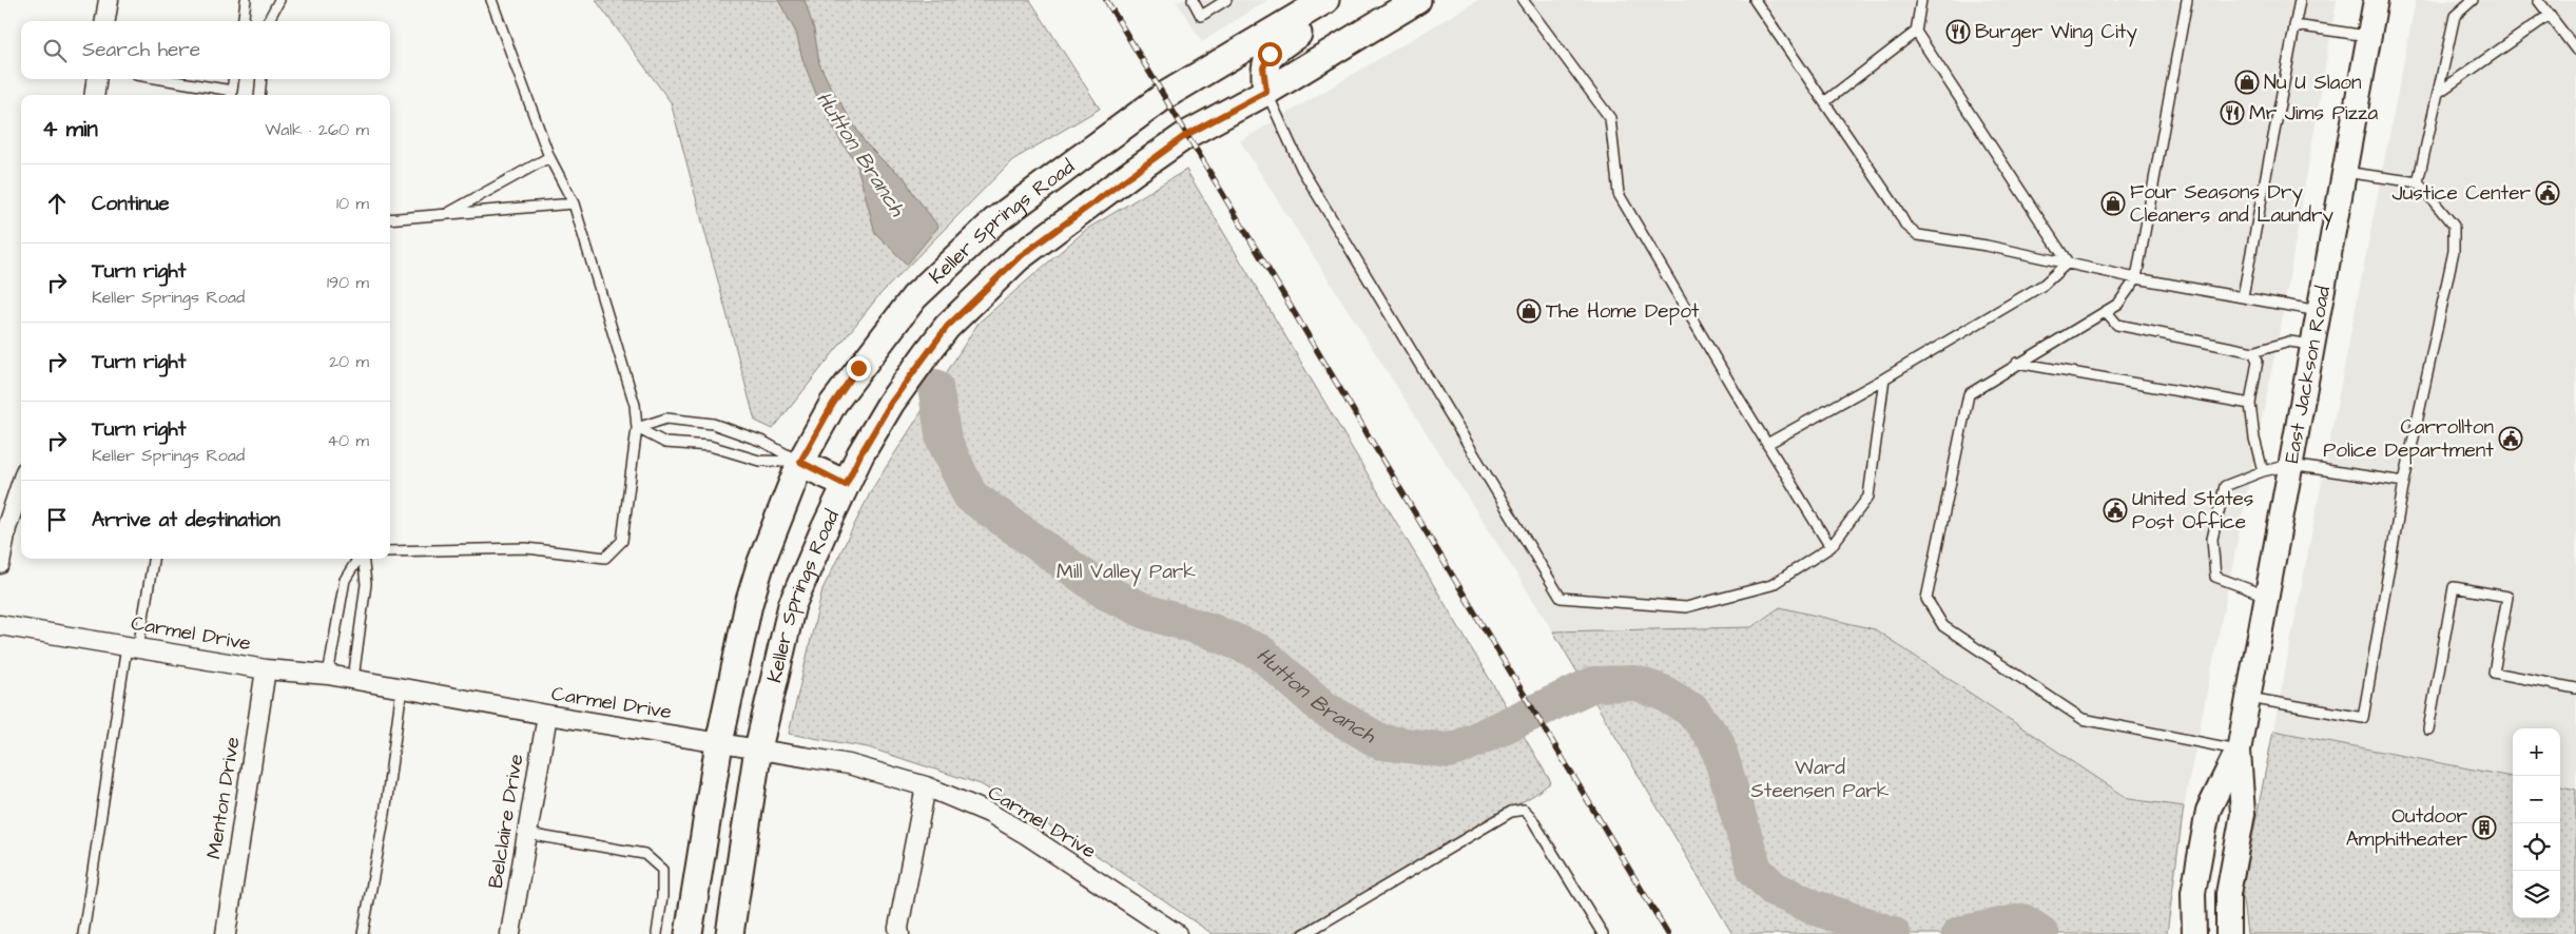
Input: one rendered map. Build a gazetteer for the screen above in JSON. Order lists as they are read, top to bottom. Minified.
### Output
{"streets":{"main road":["Keller Springs Road"],"street":["East Jackson Road","Carmel Drive","Menton Drive","Belclaire Drive"]},"crossings":[["Keller Springs Road","Carmel Drive"],["Carmel Drive","Menton Drive"],["Carmel Drive","Belclaire Drive"]],"water":["Hutton Branch"],"parks":["Mill Valley Park","Ward Steensen Park"],"places":{"restaurant":["Burger Wing City","Mr Jims Pizza"],"shop":["Nu U Slaon","Four Seasons Dry Cleaners and Laundry","The Home Depot"],"public building":["Justice Center","Carrollton Police Department","United States Post Office"],"building":["Outdoor Amphitheater"]},"page":{"search":"Search here","heading":["4 min","Walk · 260 m"],"list":[["Continue","10 m"],["Turn right","Keller Springs Road","190 m"],["Turn right","20 m"],["Turn right","Keller Springs Road","40 m"],"Arrive at destination"],"map_buttons":["+","−"]}}
